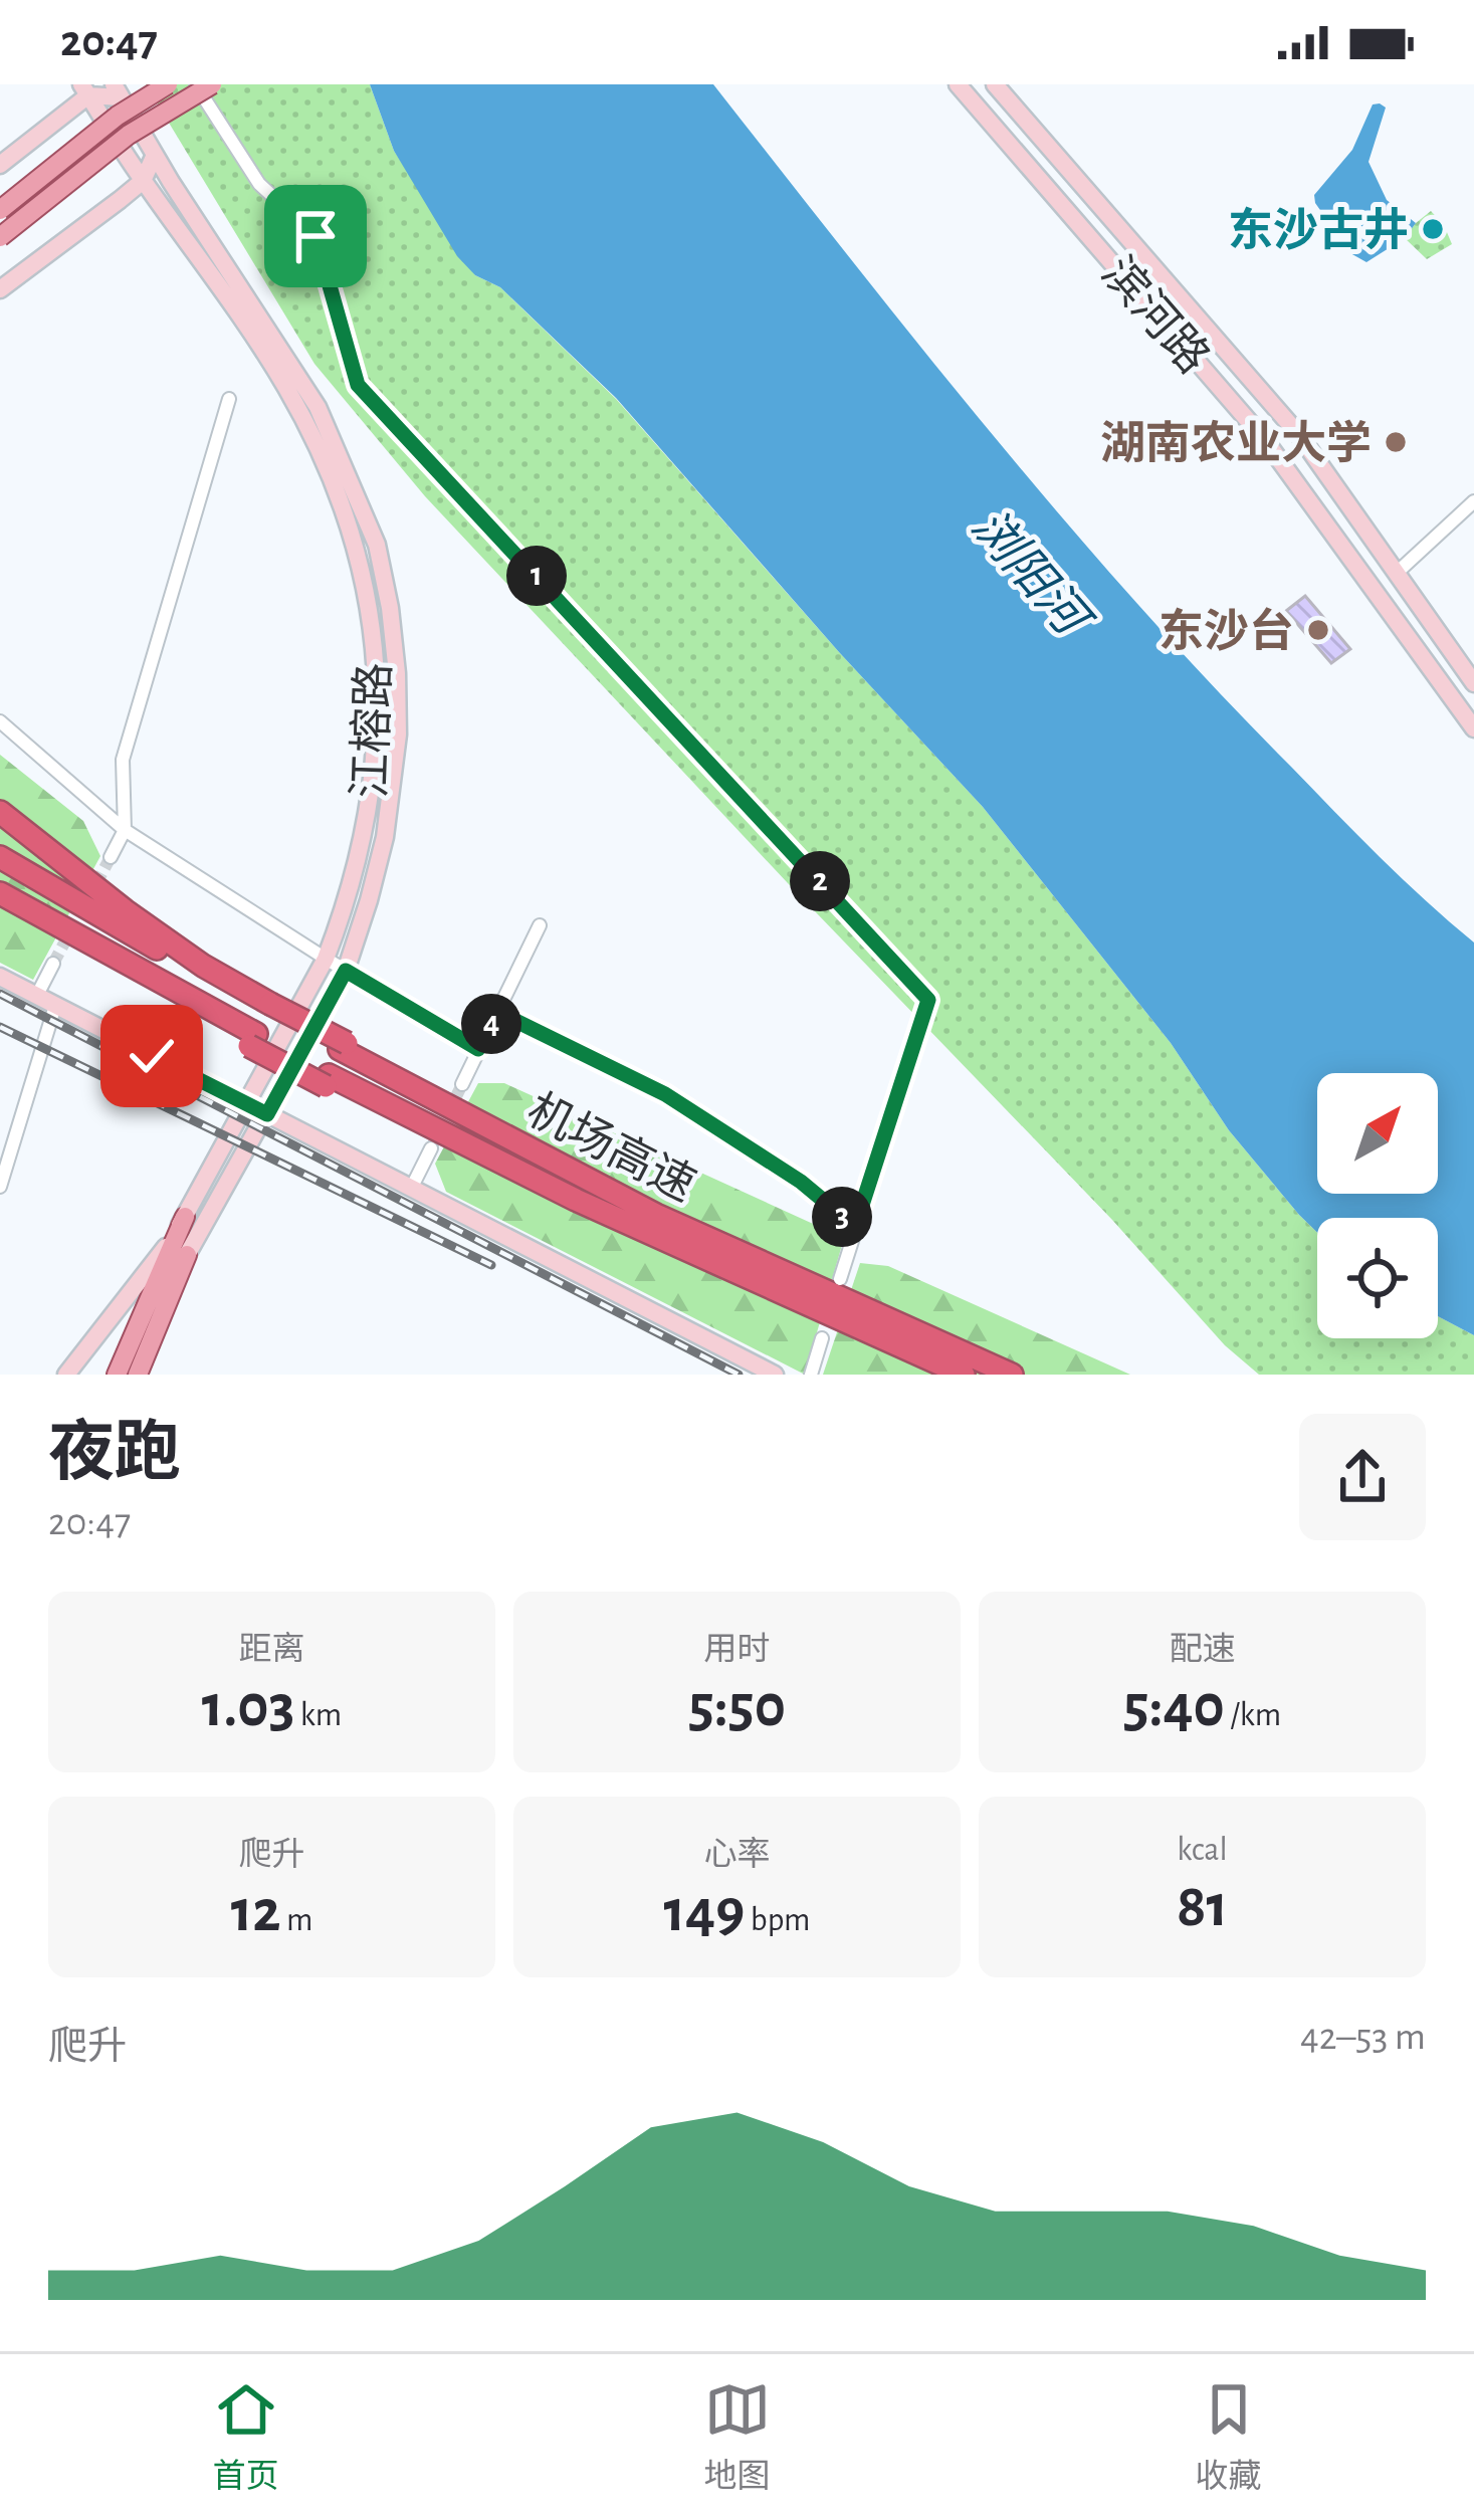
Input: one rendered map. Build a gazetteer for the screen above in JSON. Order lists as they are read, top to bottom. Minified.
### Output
{"streets":{"highway":["机场高速"],"main road":["滨河路","江榕路"]},"water":["浏阳河"],"places":["东沙古井","湖南农业大学","东沙台"],"north":"top right","page":{"status":"20:47","pins":["1","2","4","3"],"heading":["夜跑","20:47"],"stats":[["距离","1.03 km"],["用时","5:50"],["配速","5:40 /km"],["爬升","12 m"],["心率","149 bpm"],["kcal","81"]],"chart":["爬升","42–53 m"],"tabs":["首页","地图","收藏"]}}
